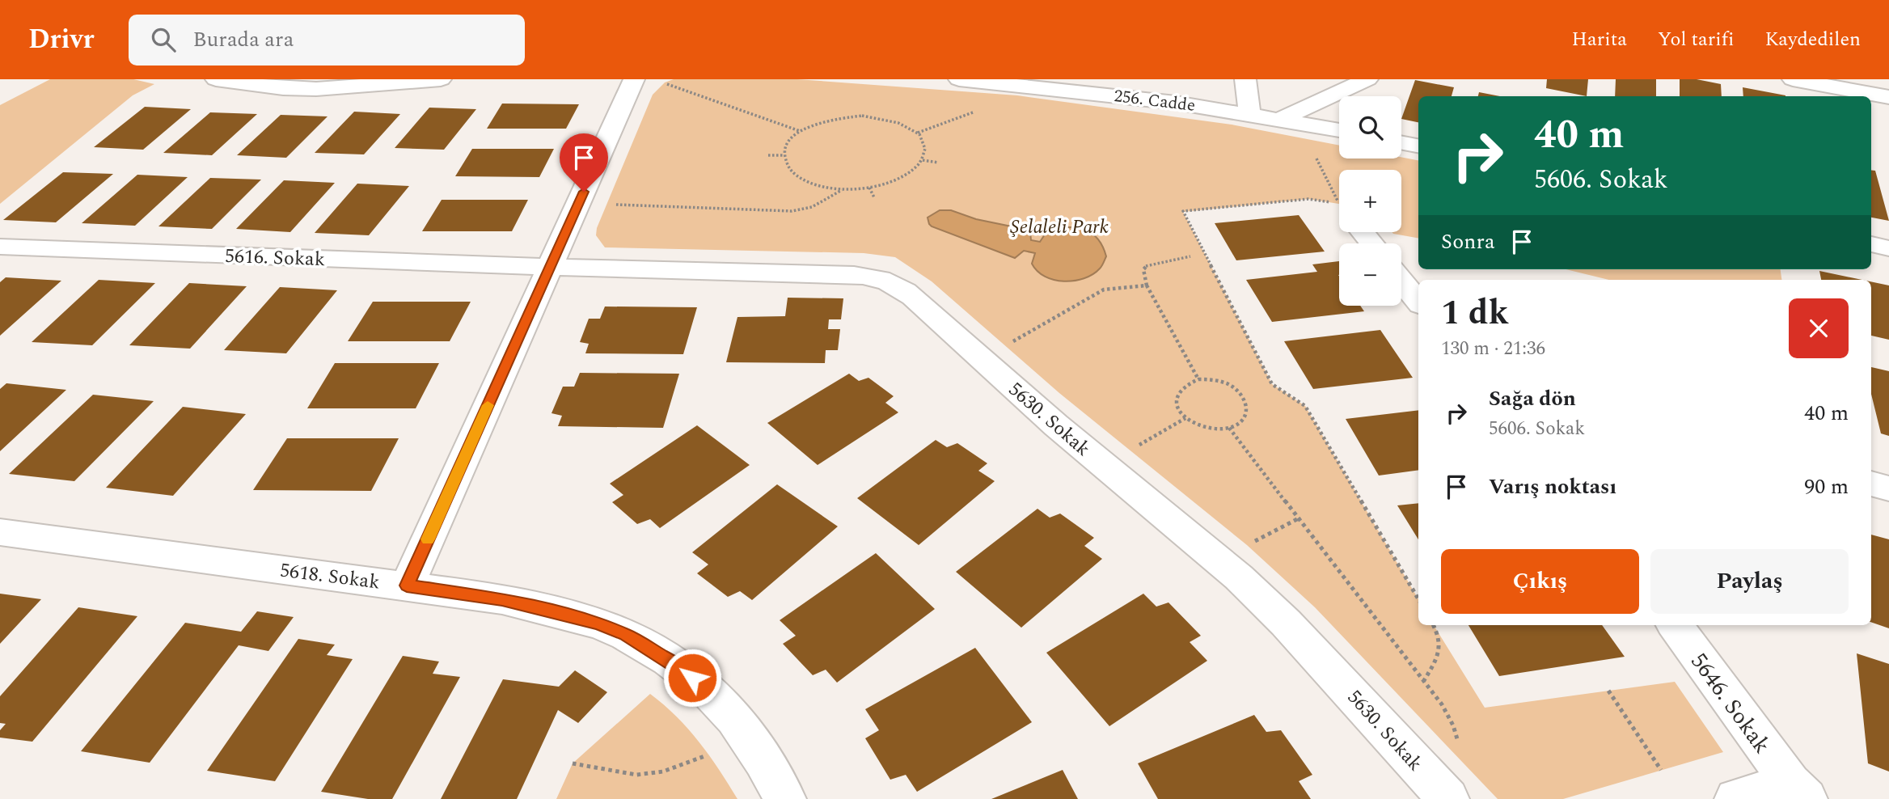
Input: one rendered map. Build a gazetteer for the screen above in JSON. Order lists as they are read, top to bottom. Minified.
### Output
{"streets":{"street":["256. Cadde","5616. Sokak","5630. Sokak","5618. Sokak","5646. Sokak"]},"crossings":[["5616. Sokak","5630. Sokak"]],"parks":["Şelaleli Park"],"page":{"header":"Drivr","search":"Burada ara","nav":["Harita","Yol tarifi","Kaydedilen"],"map_buttons":["+","−"],"turn":["40 m","5606. Sokak"],"then":"Sonra","heading":["1 dk","130 m · 21:36"],"list":[{"name":"Sağa dön","note":"5606. Sokak","value":"40 m"},{"name":"Varış noktası","value":"90 m"}],"buttons":["Çıkış","Paylaş"]}}
